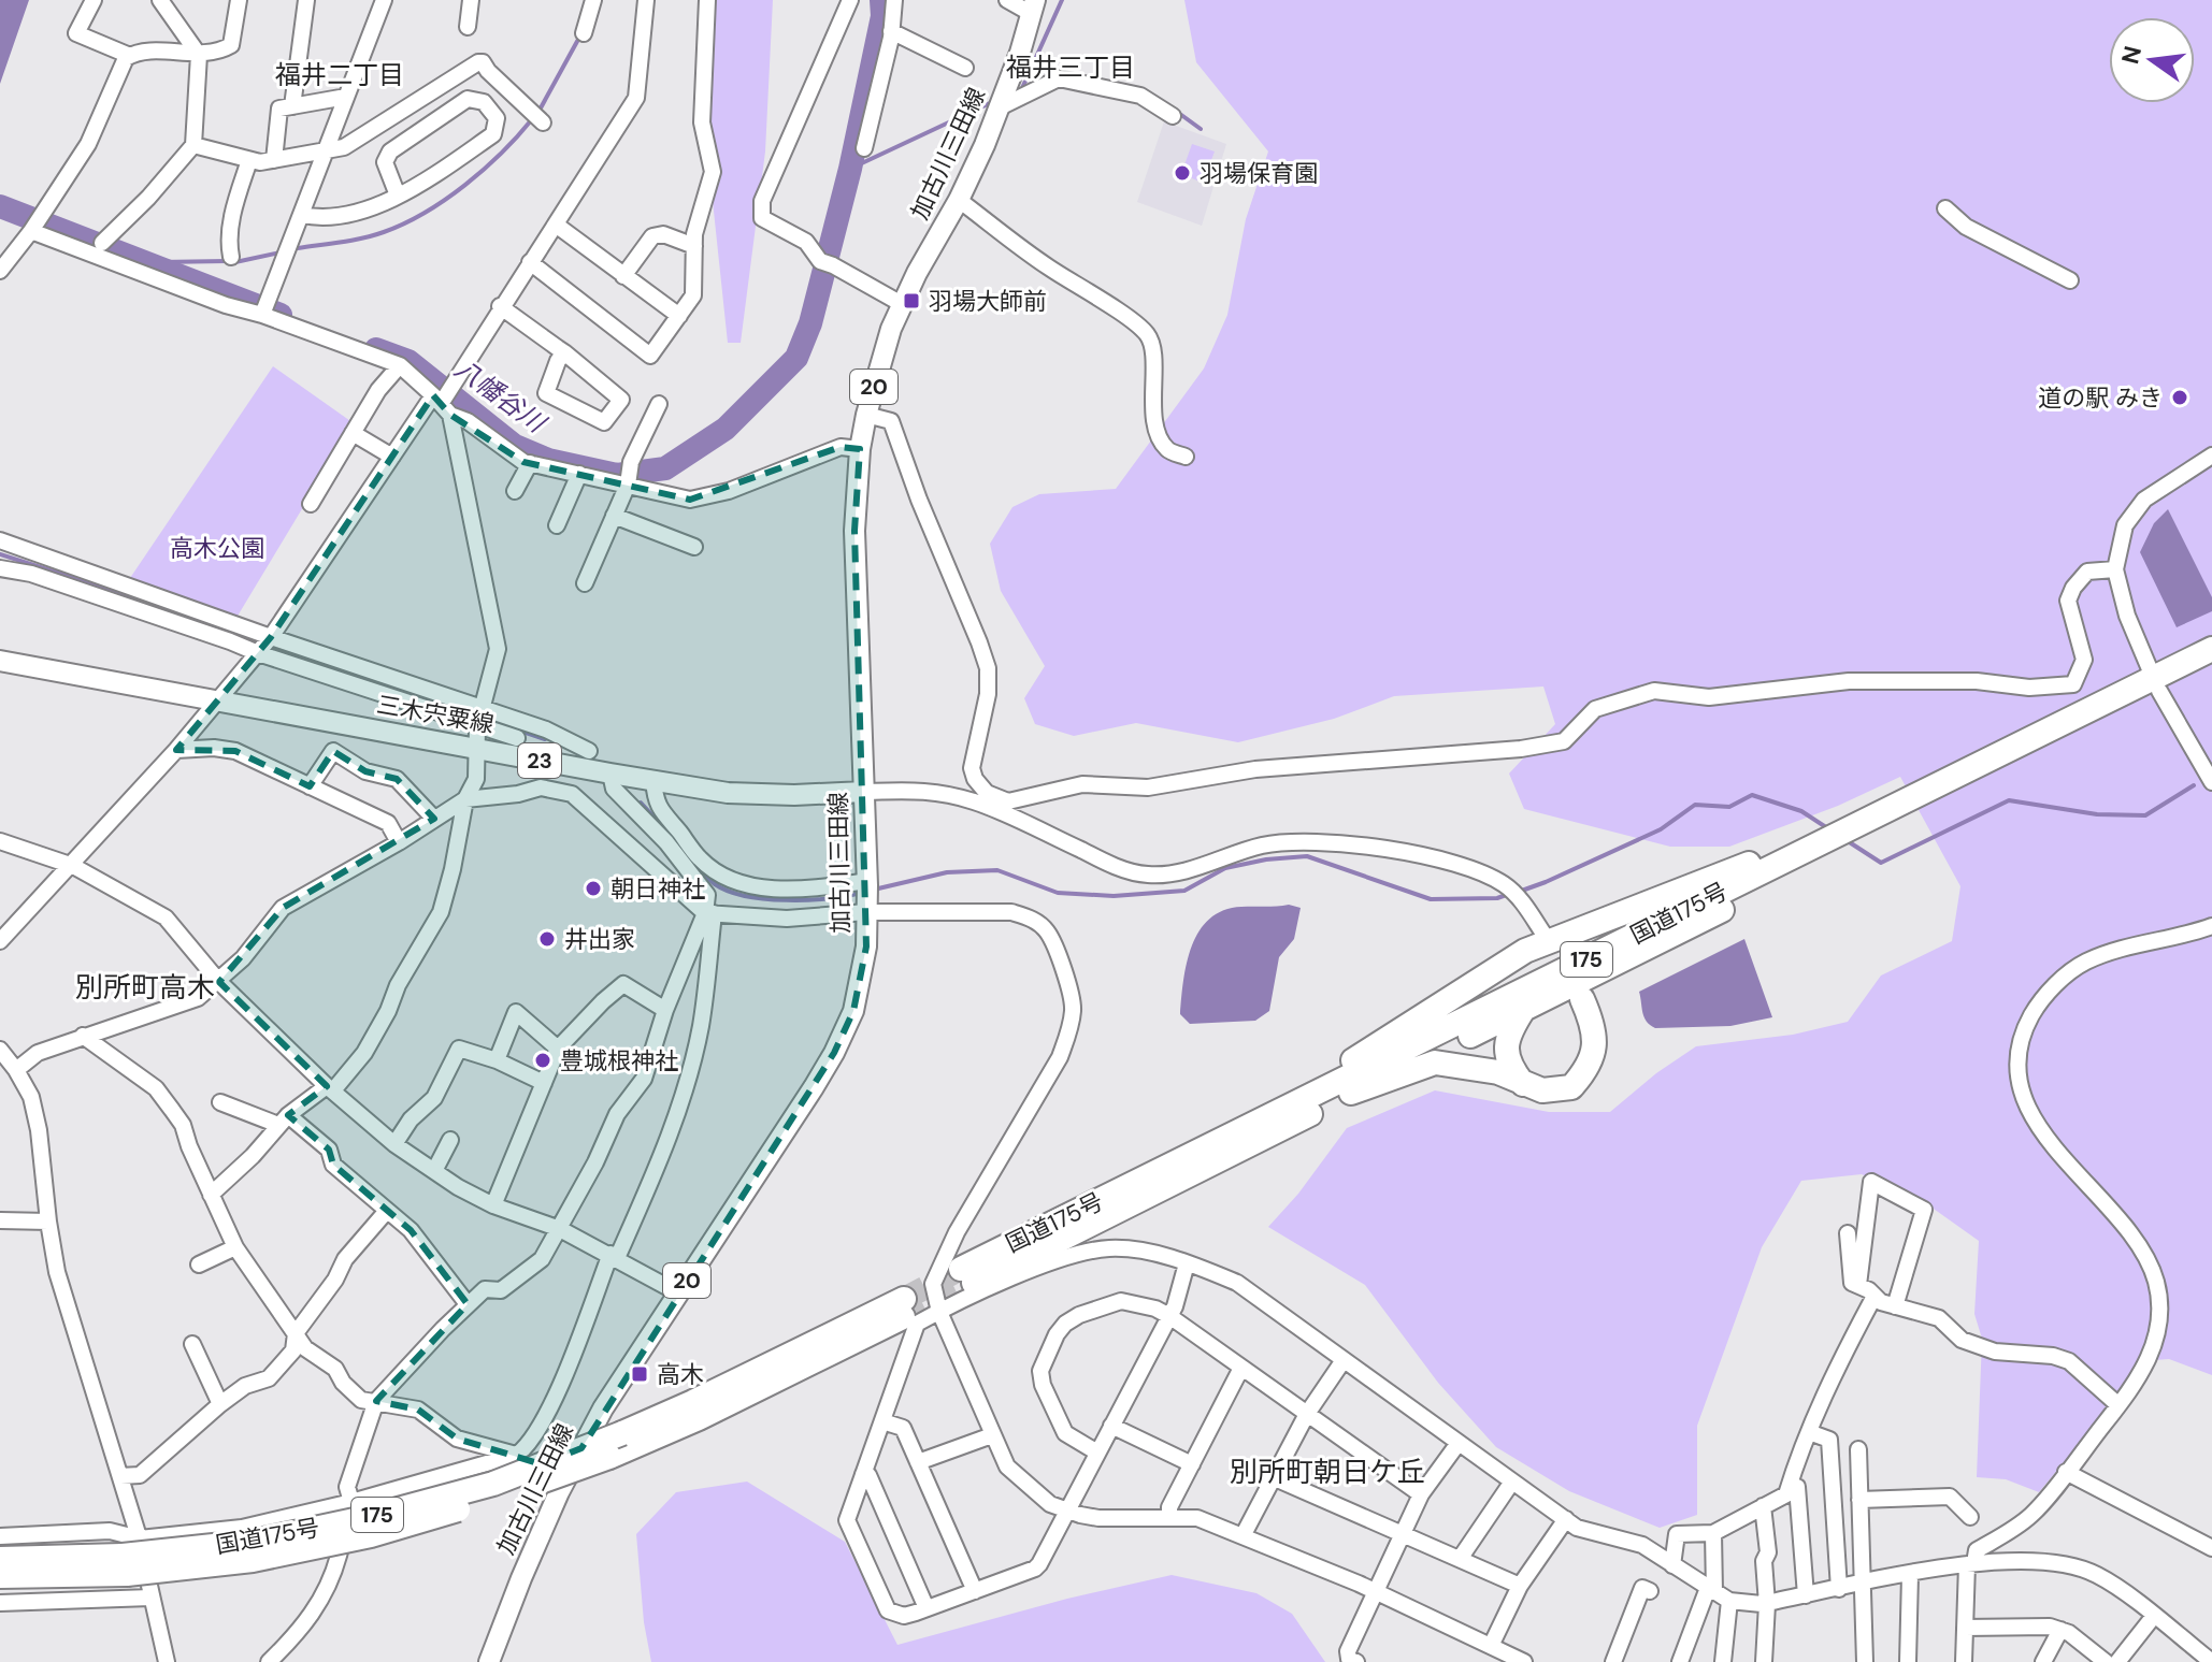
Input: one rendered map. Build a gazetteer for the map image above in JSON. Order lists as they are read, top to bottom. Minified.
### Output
{"streets":{"highway":["国道175号","175"],"main road":["加古川三田線","20","三木宍粟線","23"]},"crossings":[["加古川三田線","三木宍粟線"]],"districts":["福井三丁目","福井二丁目","別所町高木","別所町朝日ケ丘"],"water":["八幡谷川"],"parks":["高木公園"],"places":{"other":["羽場保育園","道の駅 みき","朝日神社","井出家","豊城根神社"],"transit":["羽場大師前","高木"]},"north":"left"}
